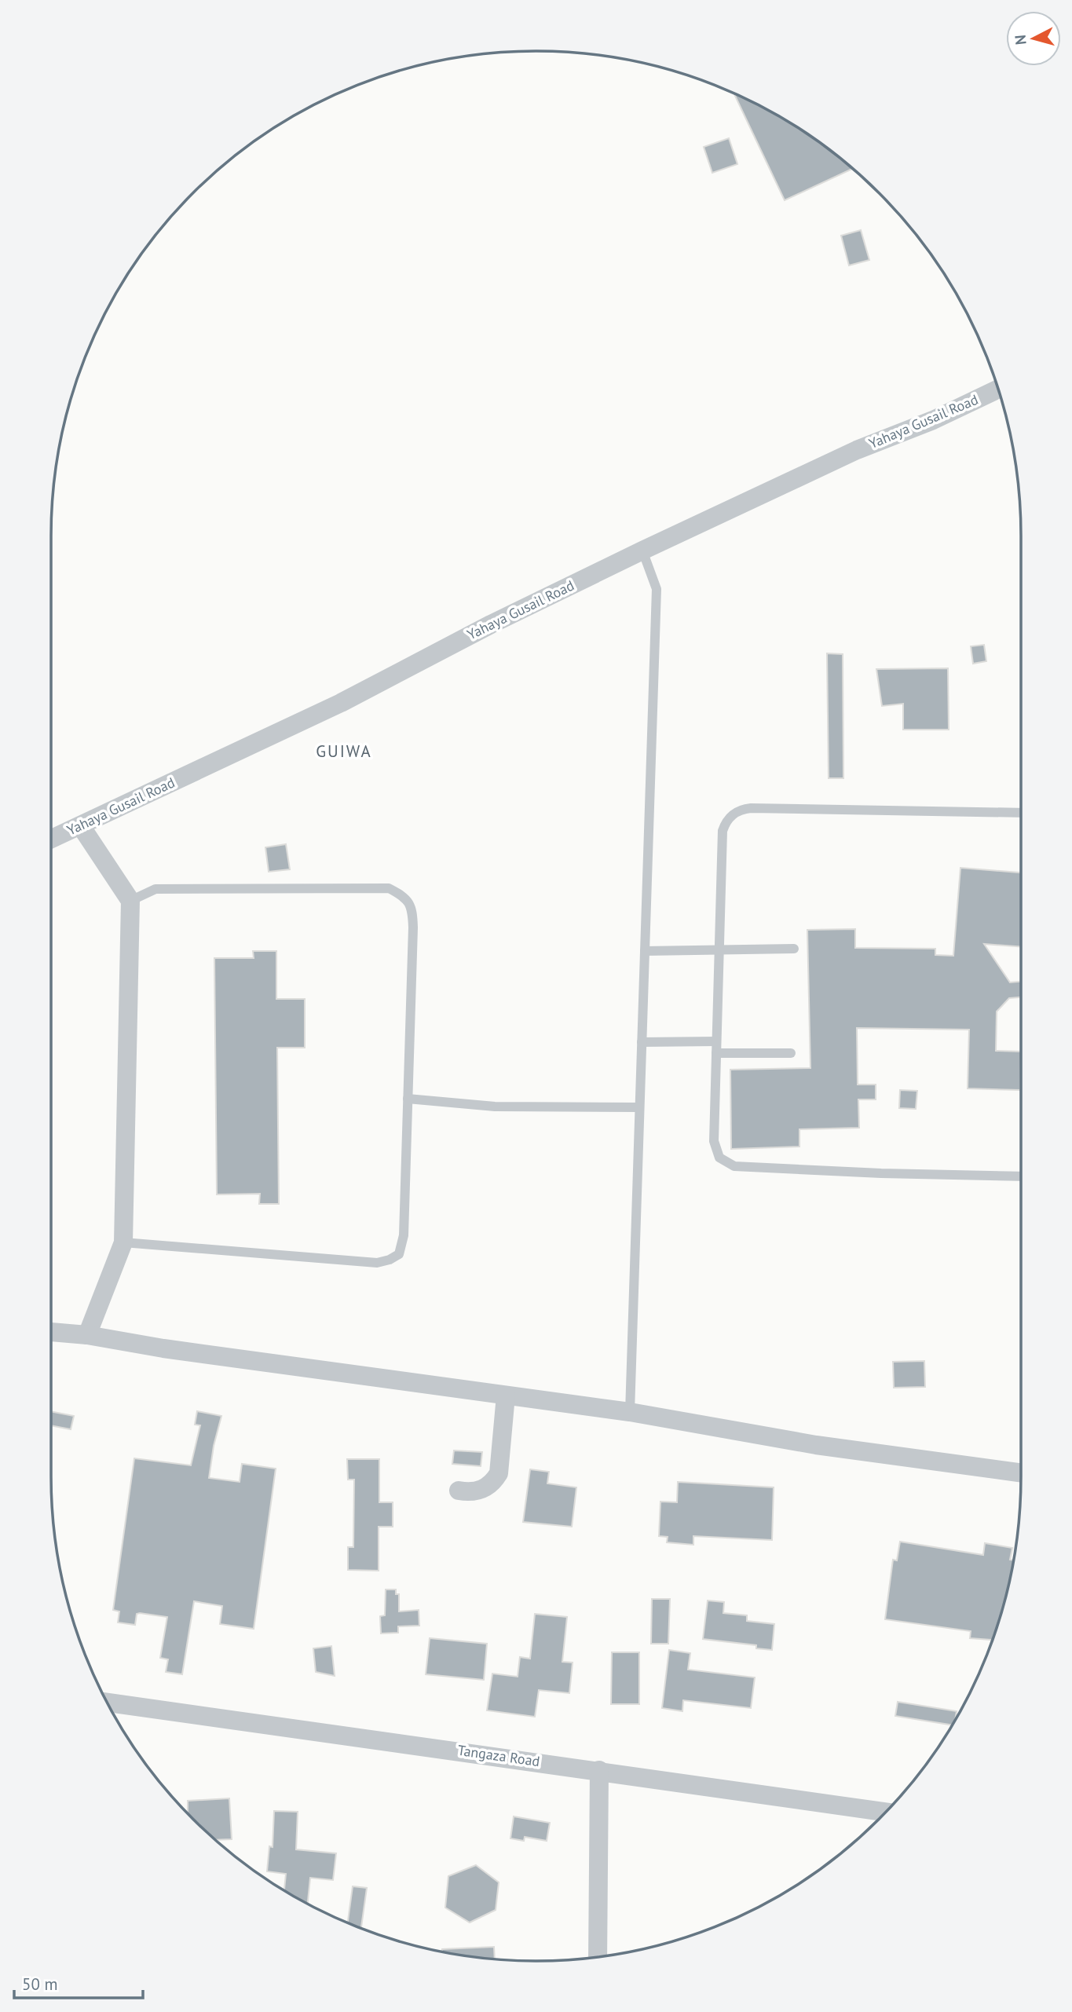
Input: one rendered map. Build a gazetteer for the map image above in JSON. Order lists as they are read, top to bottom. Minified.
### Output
{"streets":{"street":["Yahaya Gusail Road","Tangaza Road"]},"districts":["GUIWA"],"scale_bar":"50 m","north":"left"}
